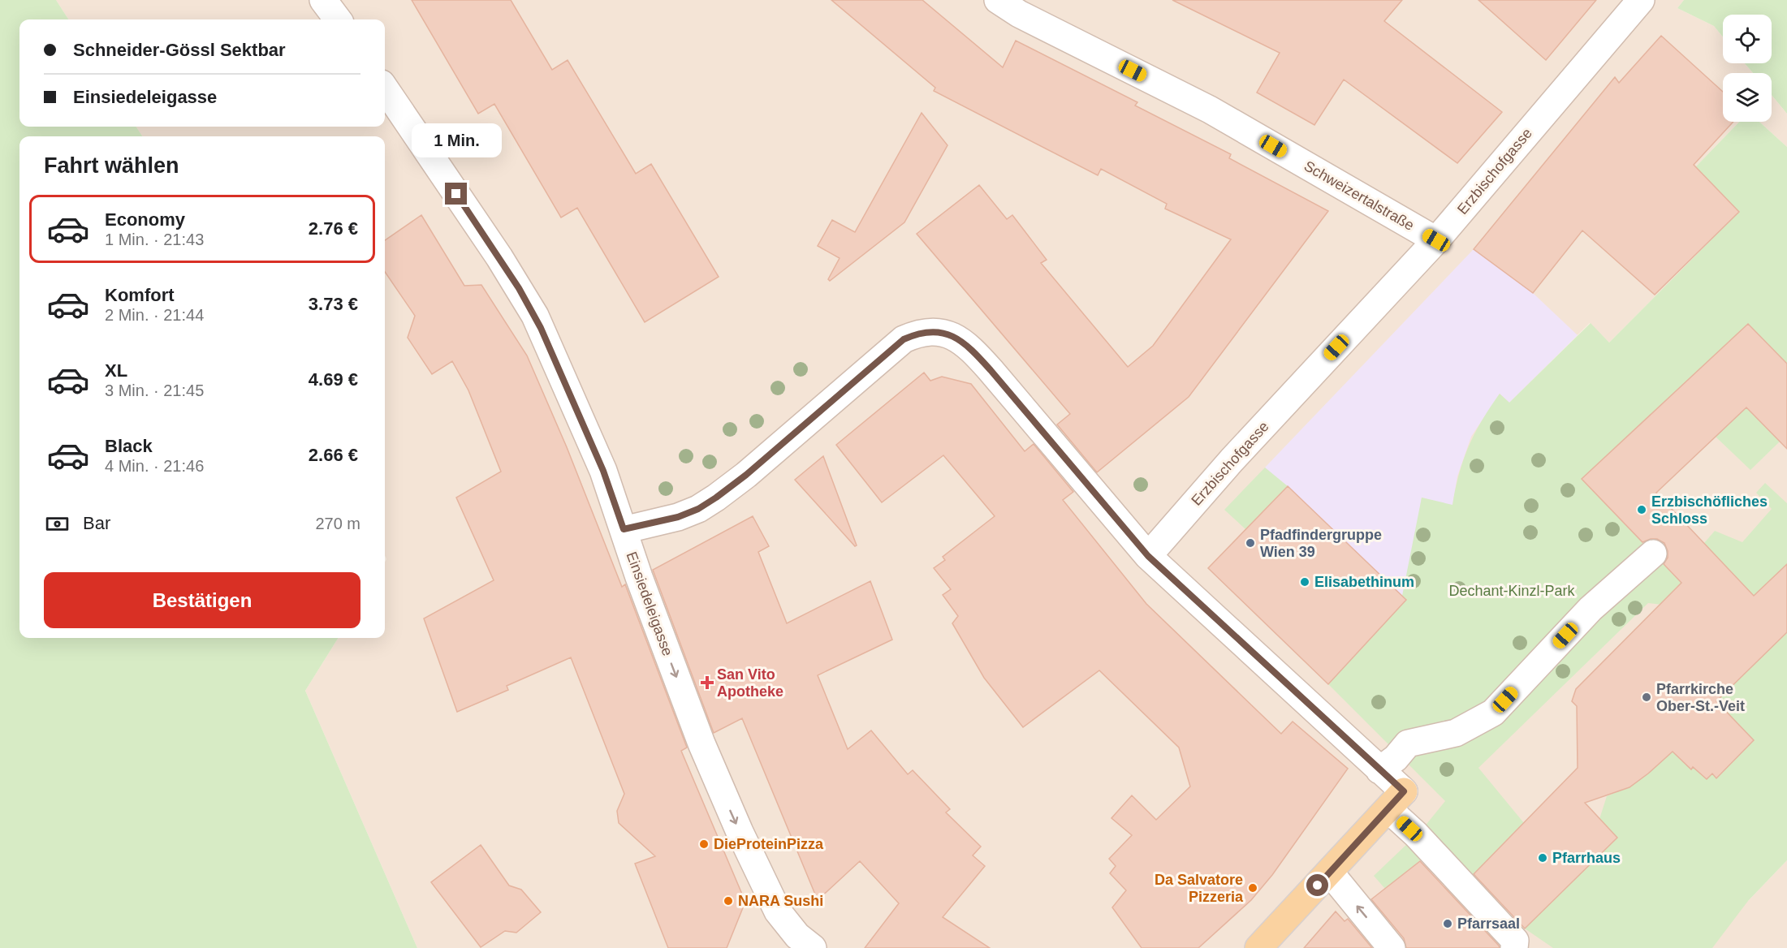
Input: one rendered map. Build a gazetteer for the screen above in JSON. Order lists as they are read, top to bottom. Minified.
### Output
{"streets":{"street":["Erzbischofgasse","Schweizertalstraße","Einsiedeleigasse"]},"crossings":[["Erzbischofgasse","Schweizertalstraße"]],"one_way":["Einsiedeleigasse"],"parks":["Dechant-Kinzl-Park"],"places":{"other":["Erzbischöfliches Schloss","Pfadfindergruppe Wien 39","Elisabethinum","Pfarrkirche Ober-St.-Veit","DieProteinPizza","Pfarrhaus","Da Salvatore Pizzeria","NARA Sushi","Pfarrsaal"],"health":["San Vito Apotheke"]},"page":{"banner":["Schneider-Gössl Sektbar","Einsiedeleigasse"],"bubble":"1 Min.","heading":"Fahrt wählen","list":[{"name":"Economy","note":"1 Min. · 21:43","value":"2.76 €"},{"name":"Komfort","note":"2 Min. · 21:44","value":"3.73 €"},{"name":"XL","note":"3 Min. · 21:45","value":"4.69 €"},{"name":"Black","note":"4 Min. · 21:46","value":"2.66 €"}],"pay":["Bar","270 m"],"buttons":"Bestätigen"}}
